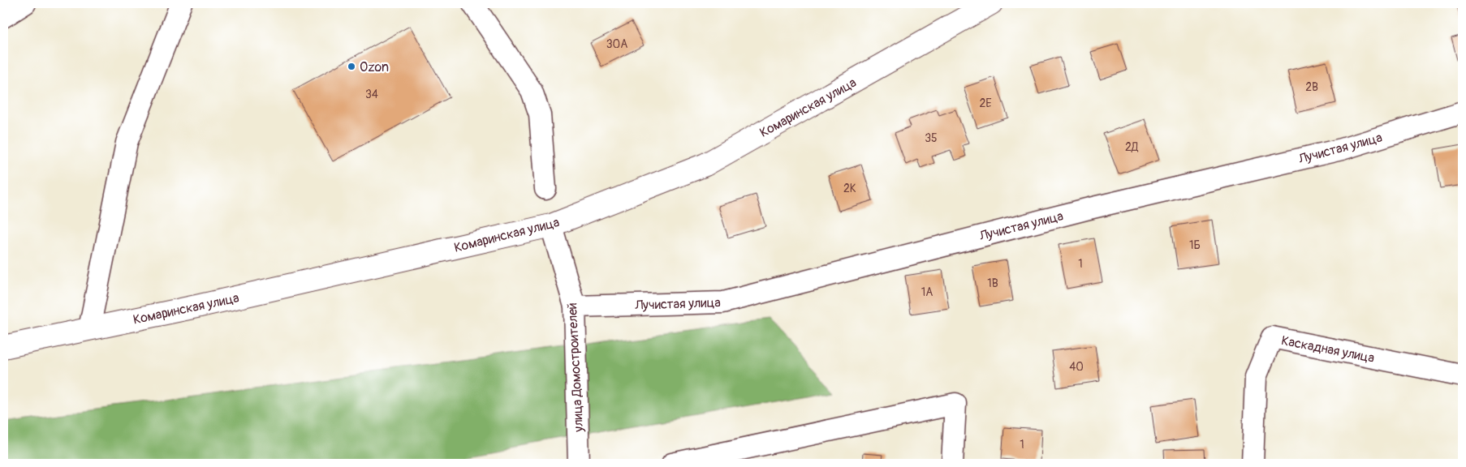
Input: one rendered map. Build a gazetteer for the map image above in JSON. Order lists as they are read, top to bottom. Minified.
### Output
{"streets":{"street":["Комаринская улица","Лучистая улица","Каскадная улица","улица Домостроителей"]},"crossings":[["Комаринская улица","улица Домостроителей"],["Лучистая улица","улица Домостроителей"]],"places":["Ozon"],"house_numbers":["30А","2В","34","2Е","35","2Д","2К","1Б","1","1В","1А","40","1"]}
